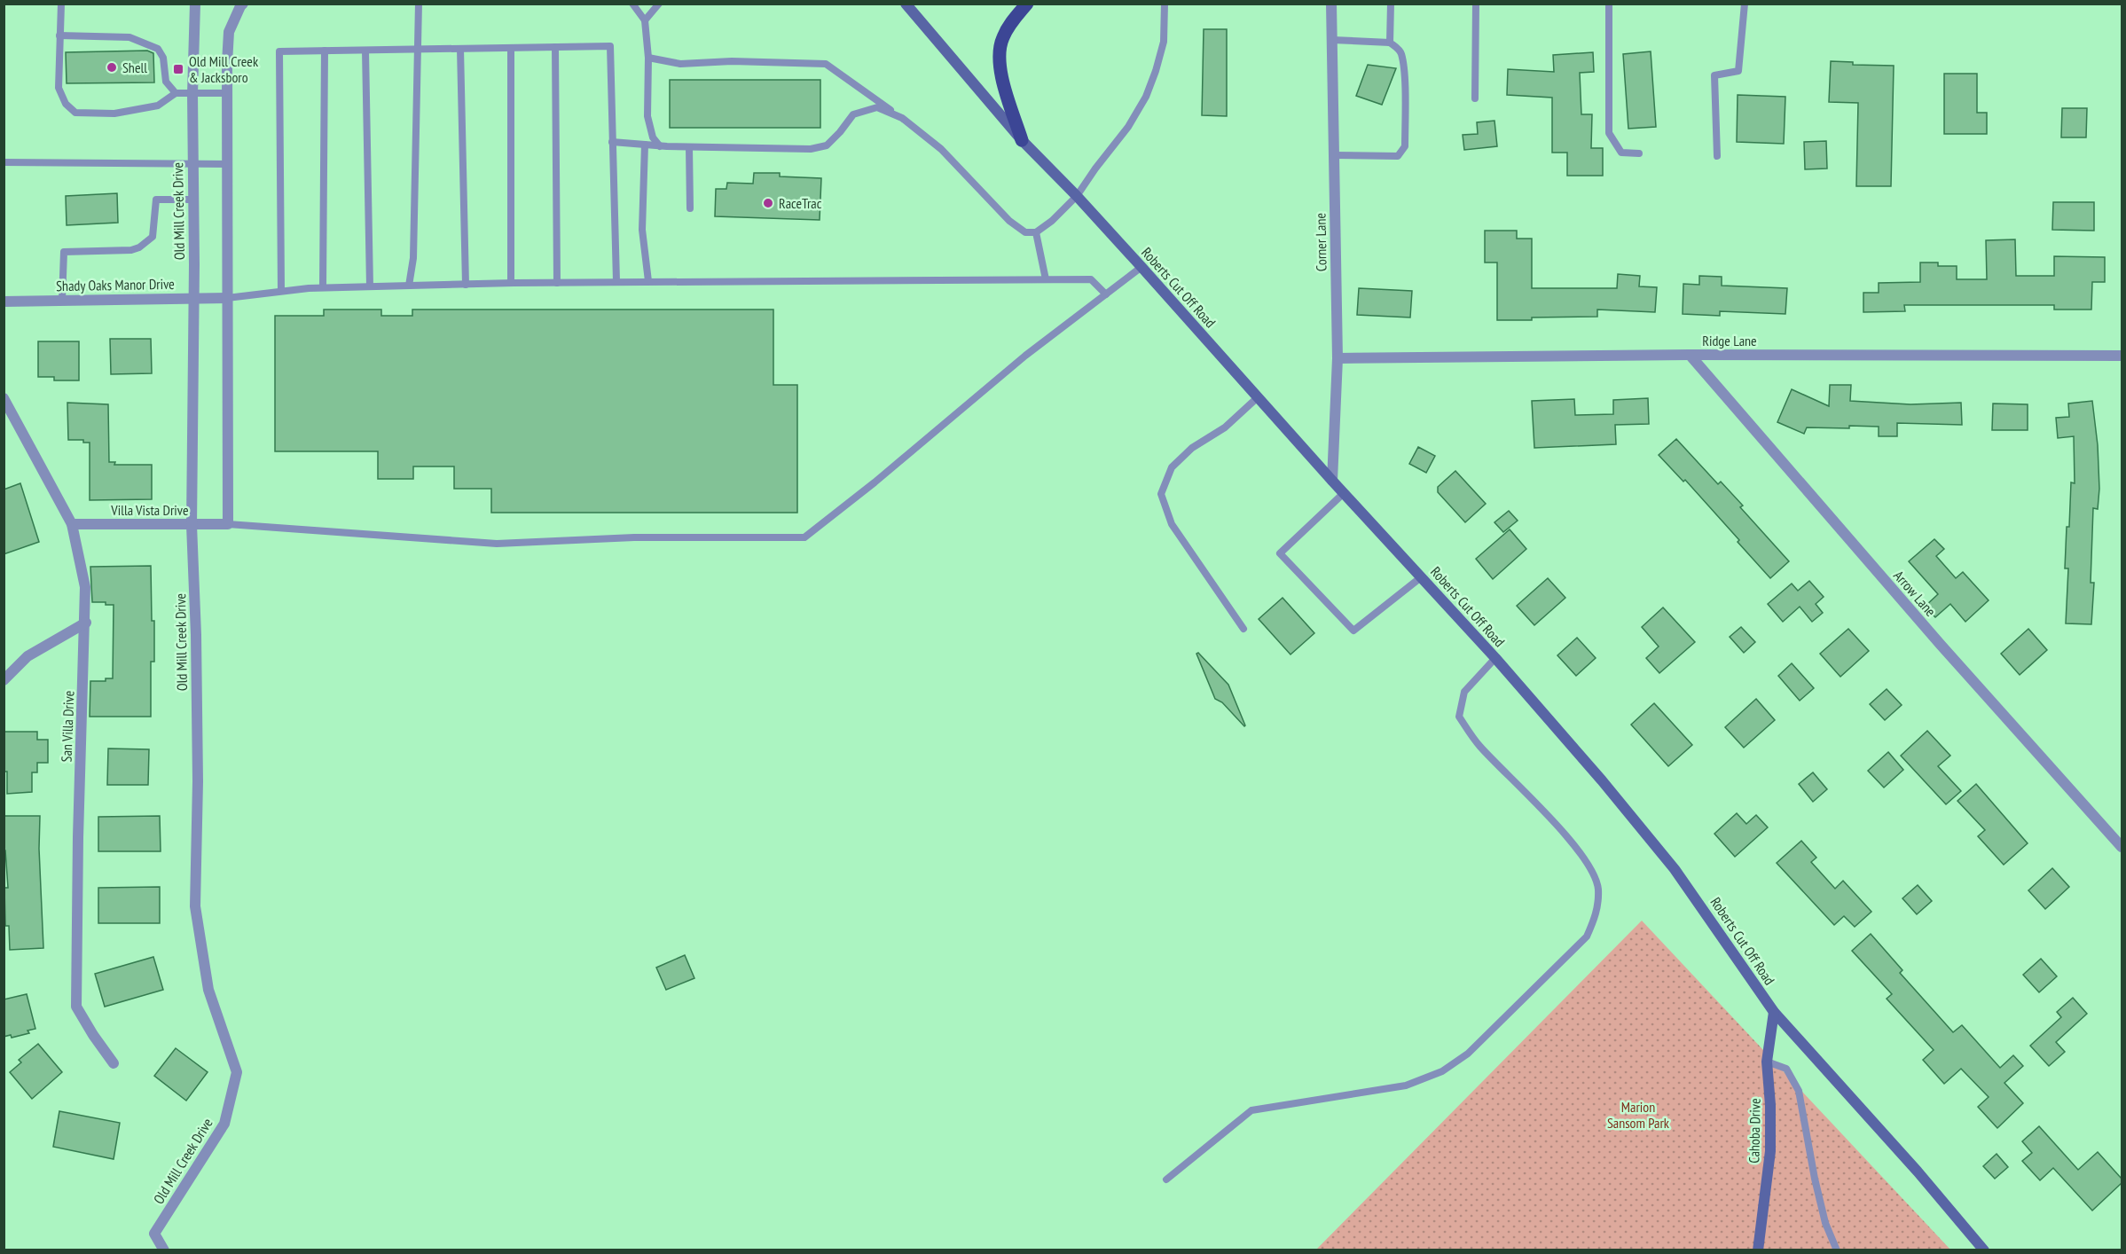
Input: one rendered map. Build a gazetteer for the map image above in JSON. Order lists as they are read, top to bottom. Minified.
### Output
{"streets":{"street":["Old Mill Creek Drive","Corner Lane","Shady Oaks Manor Drive","Roberts Cut Off Road","Ridge Lane","Villa Vista Drive","Arrow Lane","San Villa Drive","Cahoba Drive"]},"crossings":[["Old Mill Creek Drive","Shady Oaks Manor Drive"],["Old Mill Creek Drive","Villa Vista Drive"],["Corner Lane","Roberts Cut Off Road"],["Corner Lane","Ridge Lane"],["Roberts Cut Off Road","Cahoba Drive"],["Ridge Lane","Arrow Lane"],["Villa Vista Drive","San Villa Drive"]],"parks":["Marion Sansom Park"],"places":{"other":["Shell","RaceTrac"],"transit":["Old Mill Creek & Jacksboro"]}}
